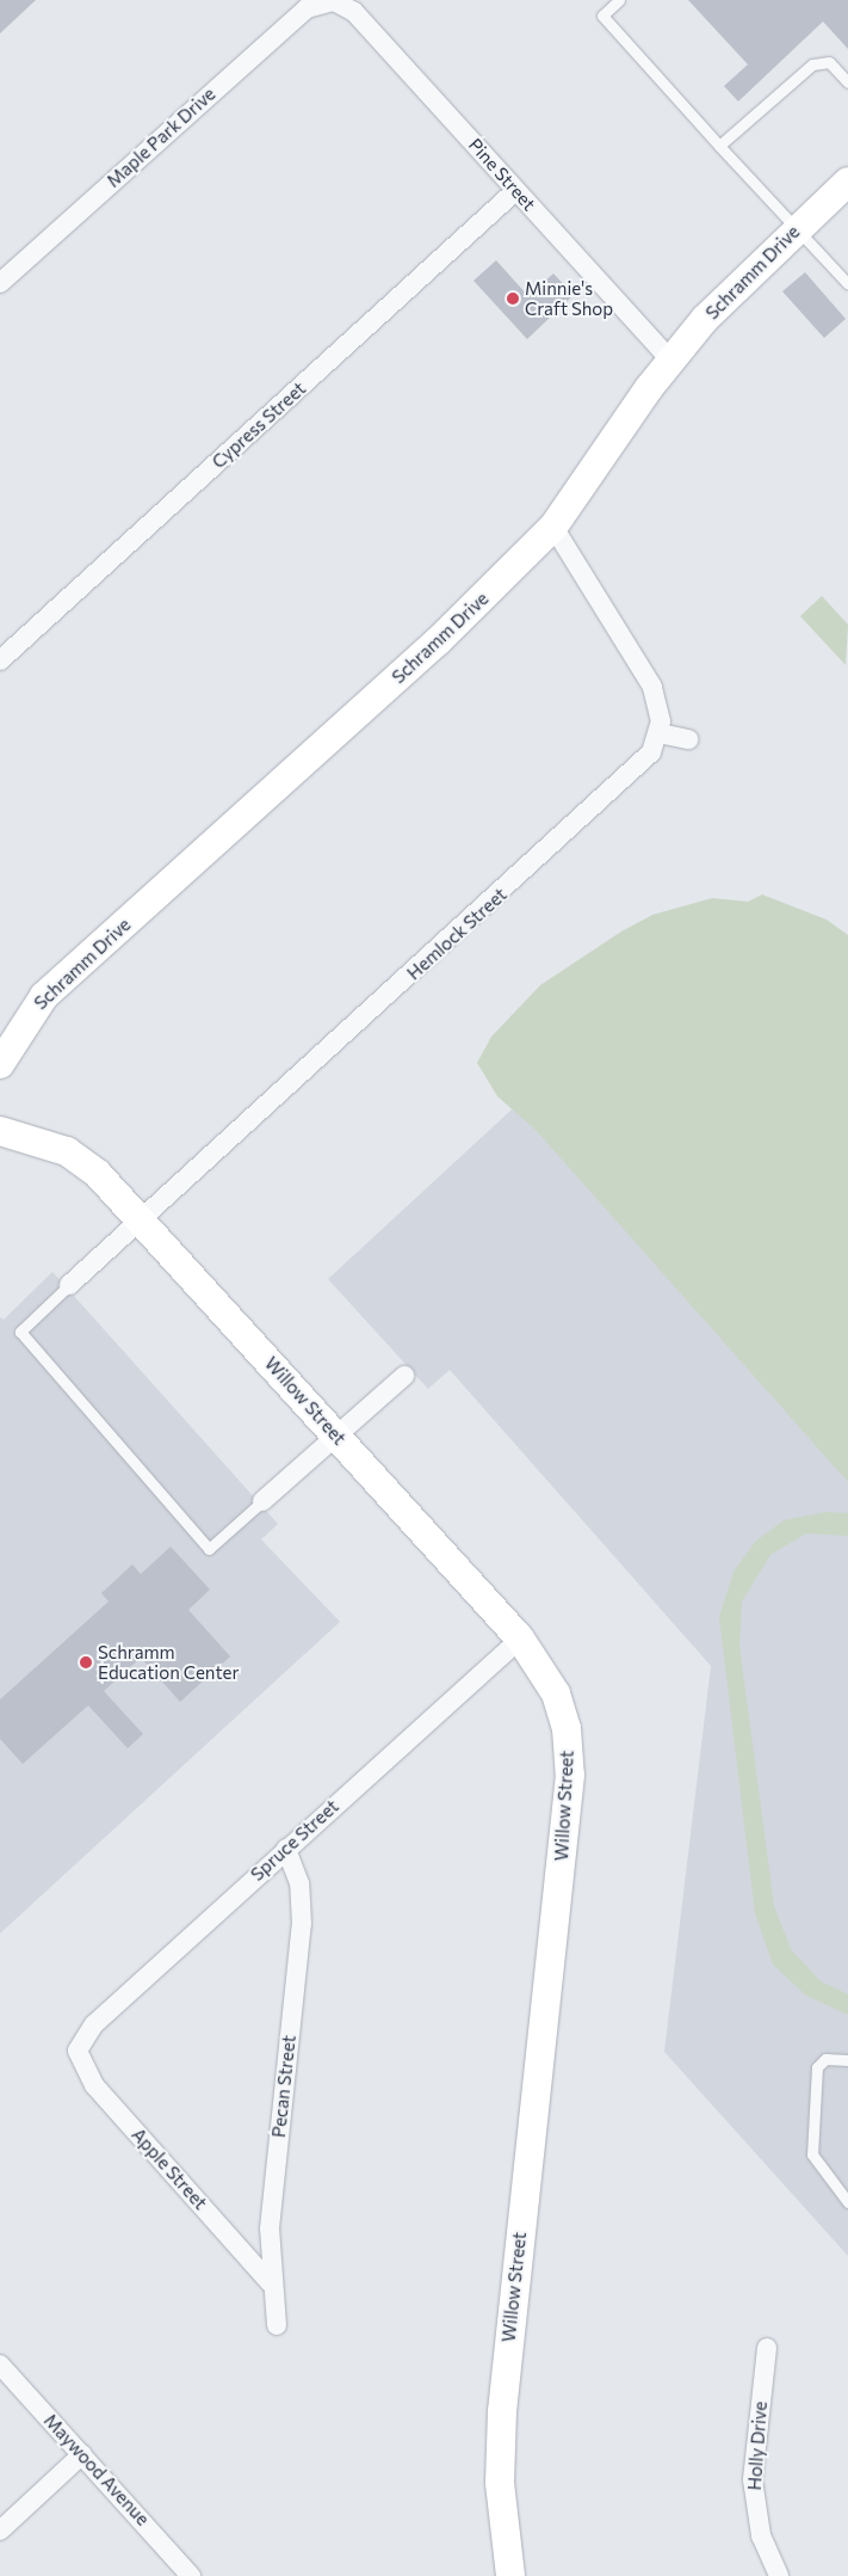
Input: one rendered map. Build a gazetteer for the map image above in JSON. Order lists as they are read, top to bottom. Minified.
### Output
{"streets":{"street":["Maple Park Drive","Pine Street","Schramm Drive","Cypress Street","Hemlock Street","Willow Street","Spruce Street","Pecan Street","Apple Street","Holly Drive","Maywood Avenue"]},"crossings":[["Maple Park Drive","Pine Street"],["Pine Street","Schramm Drive"],["Pine Street","Cypress Street"],["Hemlock Street","Willow Street"],["Willow Street","Spruce Street"],["Spruce Street","Pecan Street"],["Spruce Street","Apple Street"],["Pecan Street","Apple Street"]],"places":["Minnie's Craft Shop","Schramm Education Center"]}
